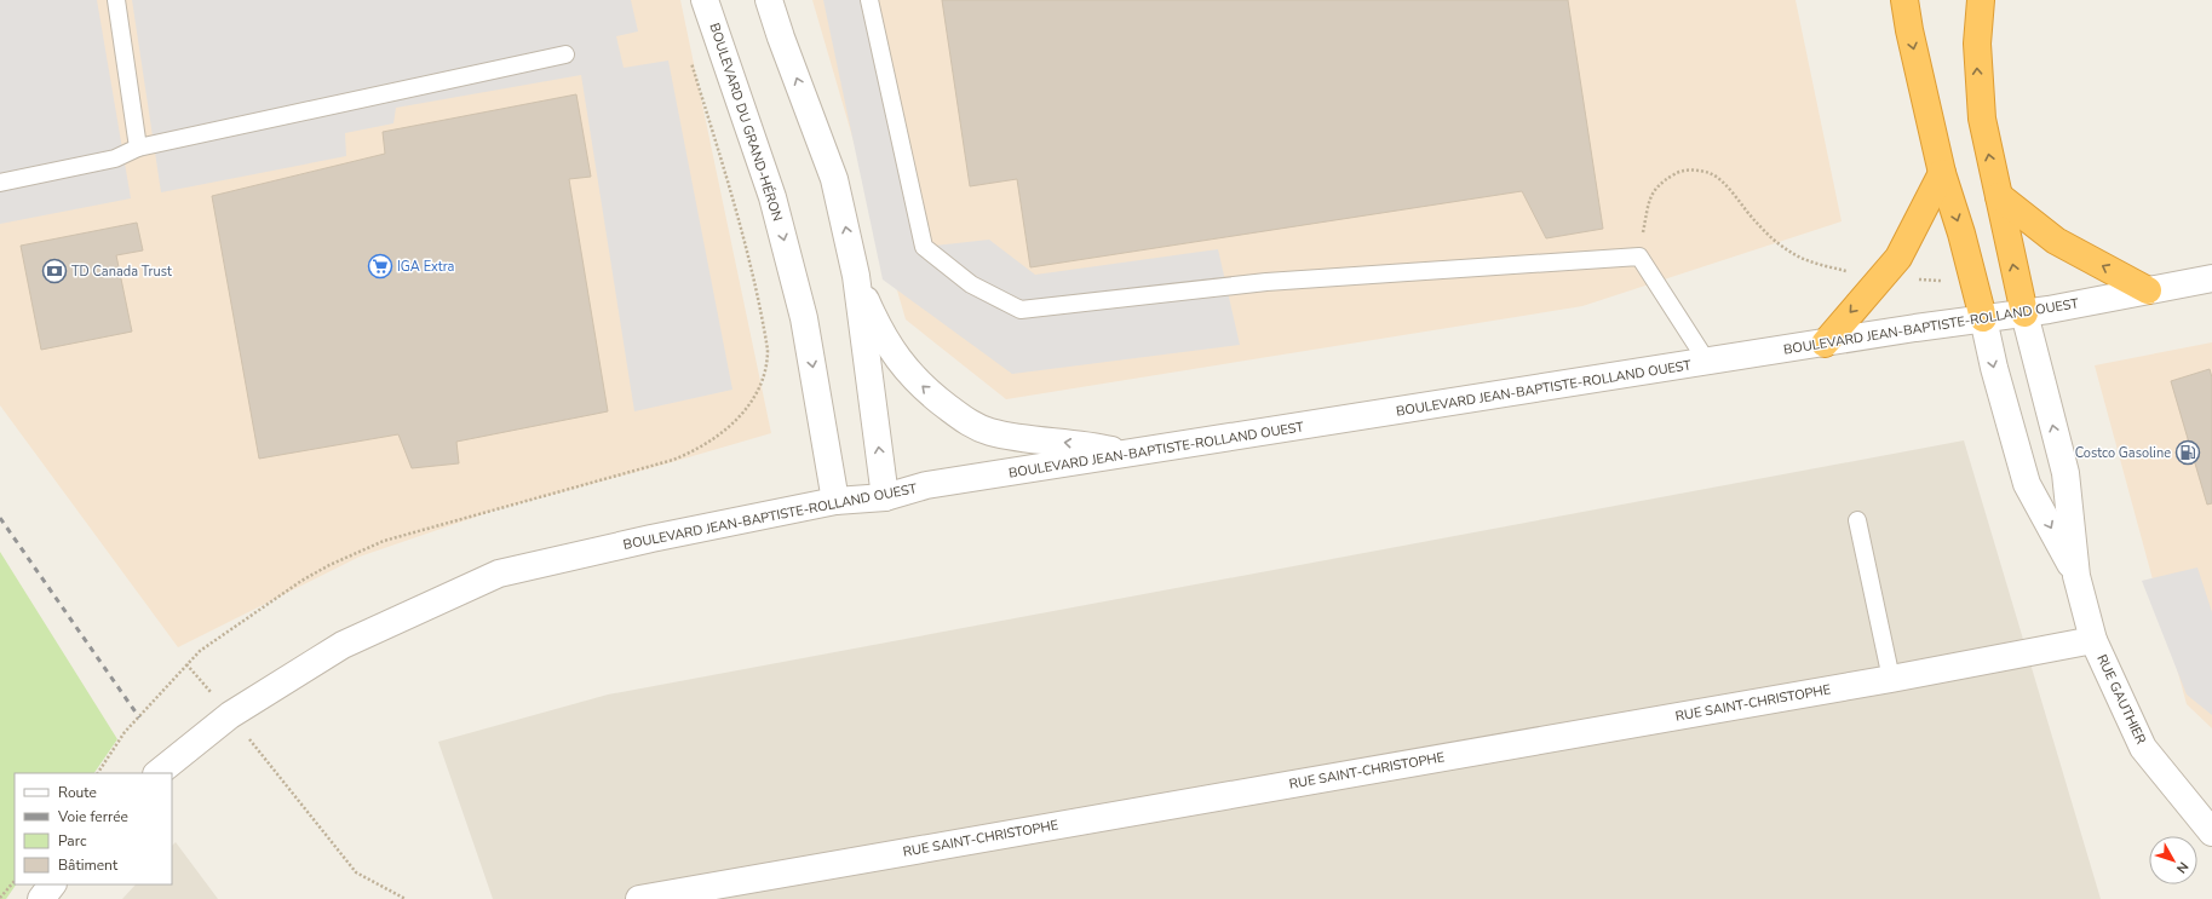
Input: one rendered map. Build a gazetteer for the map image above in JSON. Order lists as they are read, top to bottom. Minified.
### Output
{"streets":{"street":["BOULEVARD DU GRAND-HÉRON","BOULEVARD JEAN-BAPTISTE-ROLLAND OUEST","RUE GAUTHIER","RUE SAINT-CHRISTOPHE"]},"crossings":[["BOULEVARD DU GRAND-HÉRON","BOULEVARD JEAN-BAPTISTE-ROLLAND OUEST"],["BOULEVARD JEAN-BAPTISTE-ROLLAND OUEST","RUE GAUTHIER"],["RUE GAUTHIER","RUE SAINT-CHRISTOPHE"]],"places":{"supermarket":["IGA Extra"],"bank":["TD Canada Trust"],"fuel station":["Costco Gasoline"]},"legend":["Route","Voie ferrée","Parc","Bâtiment"],"north":"bottom right"}
